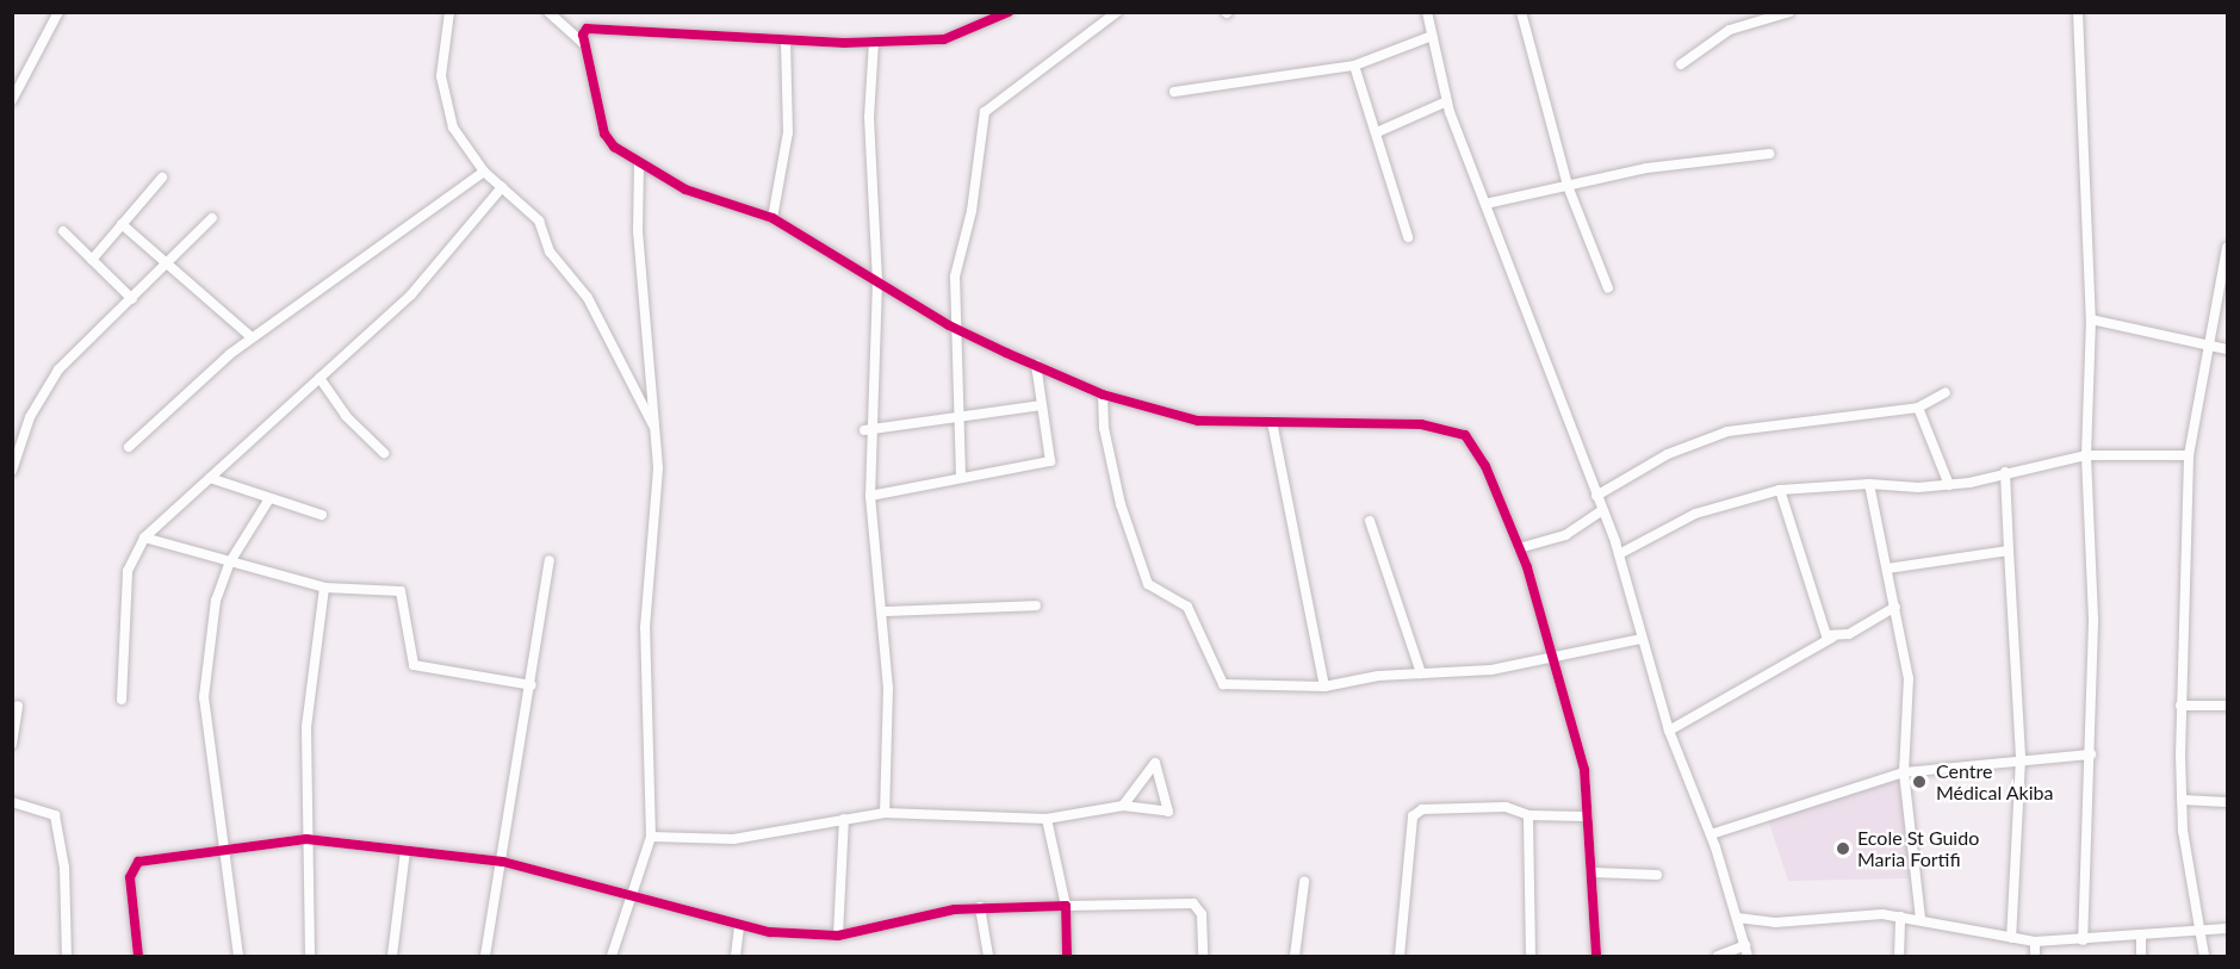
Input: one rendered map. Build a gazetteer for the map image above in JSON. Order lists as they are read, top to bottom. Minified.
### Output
{"places":["Centre Médical Akiba","Ecole St Guido Maria Fortifi"]}
